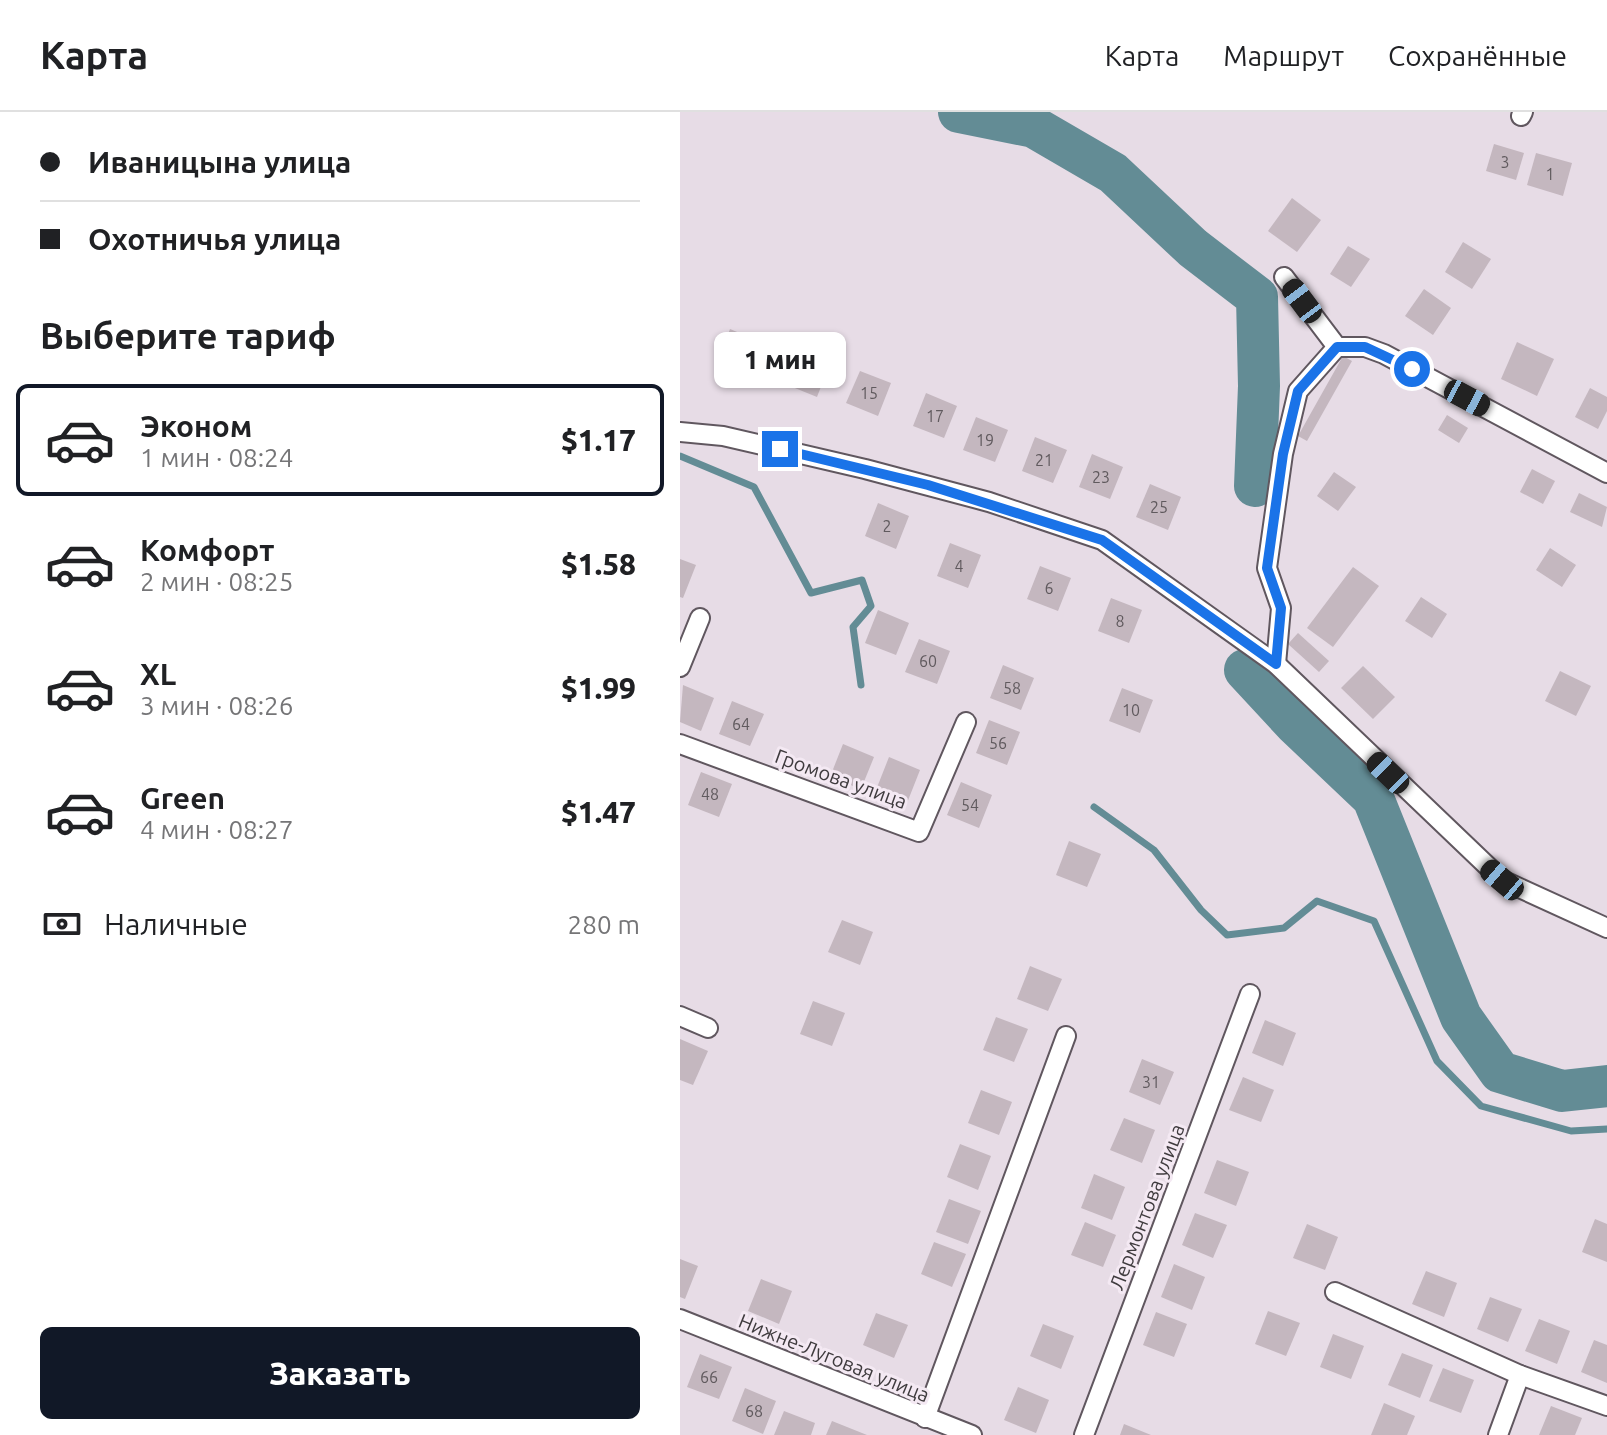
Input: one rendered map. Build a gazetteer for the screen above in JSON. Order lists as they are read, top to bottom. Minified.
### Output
{"streets":{"street":["Громова улица","Лермонтова улица","Нижне-Луговая улица"]},"house_numbers":["3","1","15","17","19","21","23","25","2","4","6","8","60","58","10","64","56","48","54","31","66","68"],"page":{"header":"Карта","nav":["Карта","Маршрут","Сохранённые"],"banner":["Иваницына улица","Охотничья улица"],"heading":"Выберите тариф","bubble":"1 мин","list":[{"name":"Эконом","note":"1 мин · 08:24","value":"$1.17"},{"name":"Комфорт","note":"2 мин · 08:25","value":"$1.58"},{"name":"XL","note":"3 мин · 08:26","value":"$1.99"},{"name":"Green","note":"4 мин · 08:27","value":"$1.47"}],"pay":["Наличные","280 m"],"buttons":"Заказать"}}
